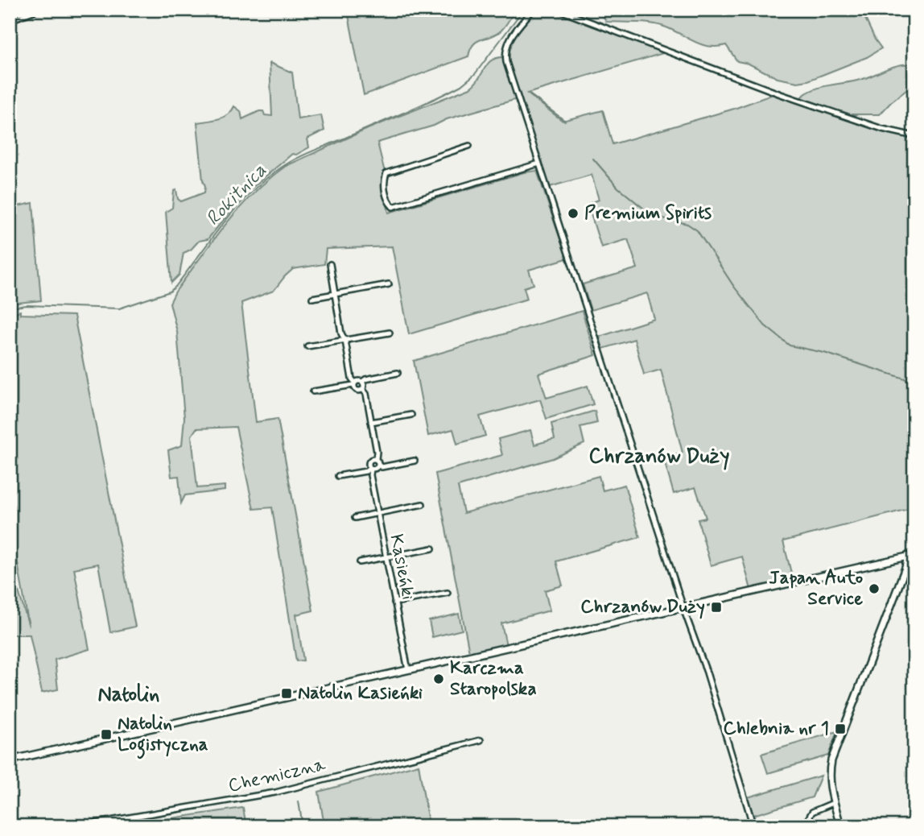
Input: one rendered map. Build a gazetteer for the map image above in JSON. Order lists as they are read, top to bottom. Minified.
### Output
{"streets":{"street":["Kasieńki","Chemiczna"]},"districts":["Chrzanów Duży","Natolin"],"water":["Rokitnica"],"places":{"other":["Premium Spirits","Japan Auto Service","Karczma Staropolska"],"transit":["Chrzanów Duży","Natolin Kasieńki","Chlebnia nr 1","Natolin Logistyczna"]}}
